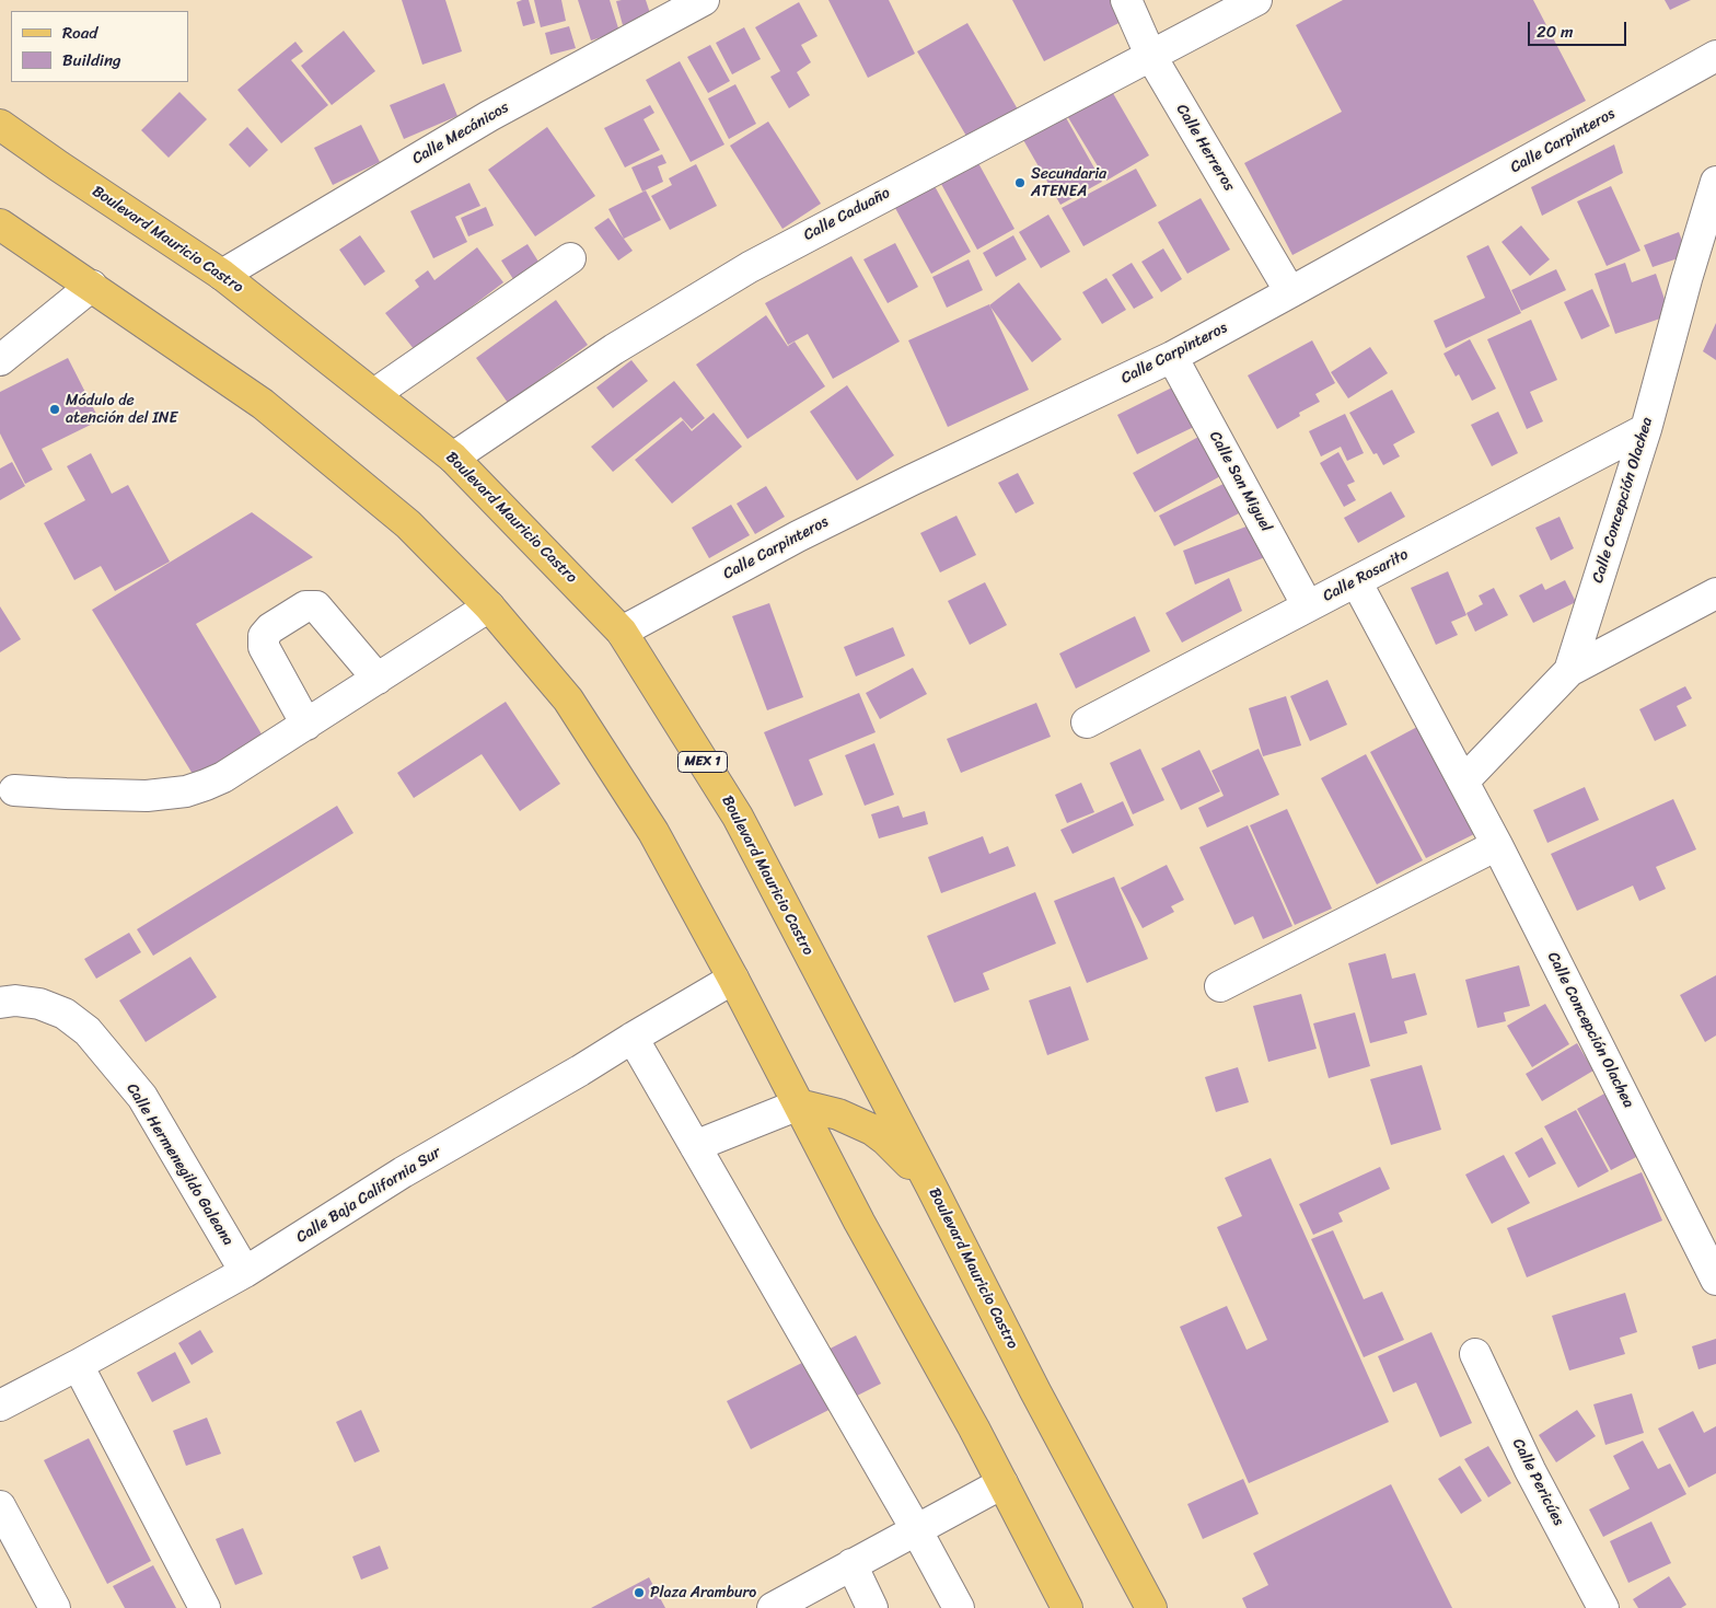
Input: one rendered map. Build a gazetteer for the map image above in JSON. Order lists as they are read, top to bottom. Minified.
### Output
{"streets":{"main road":["Boulevard Mauricio Castro","MEX 1"],"street":["Calle Mecánicos","Calle Carpinteros","Calle Herreros","Calle Caduaño","Calle San Miguel","Calle Concepción Olachea","Calle Rosarito","Calle Hermenegildo Galeana","Calle Baja California Sur","Calle Pericúes"]},"crossings":[["Calle Mecánicos","Boulevard Mauricio Castro"],["Calle Carpinteros","Calle Herreros"],["Calle Carpinteros","Boulevard Mauricio Castro"],["Calle Carpinteros","Calle San Miguel"],["Calle Herreros","Calle Caduaño"],["Calle Caduaño","Boulevard Mauricio Castro"],["Calle San Miguel","Calle Rosarito"],["Calle Concepción Olachea","Calle Rosarito"],["Calle Hermenegildo Galeana","Calle Baja California Sur"]],"places":["Secundaria ATENEA","Módulo de atención del INE","Plaza Aramburo"],"legend":["Road","Building"],"scale_bar":"20 m"}
